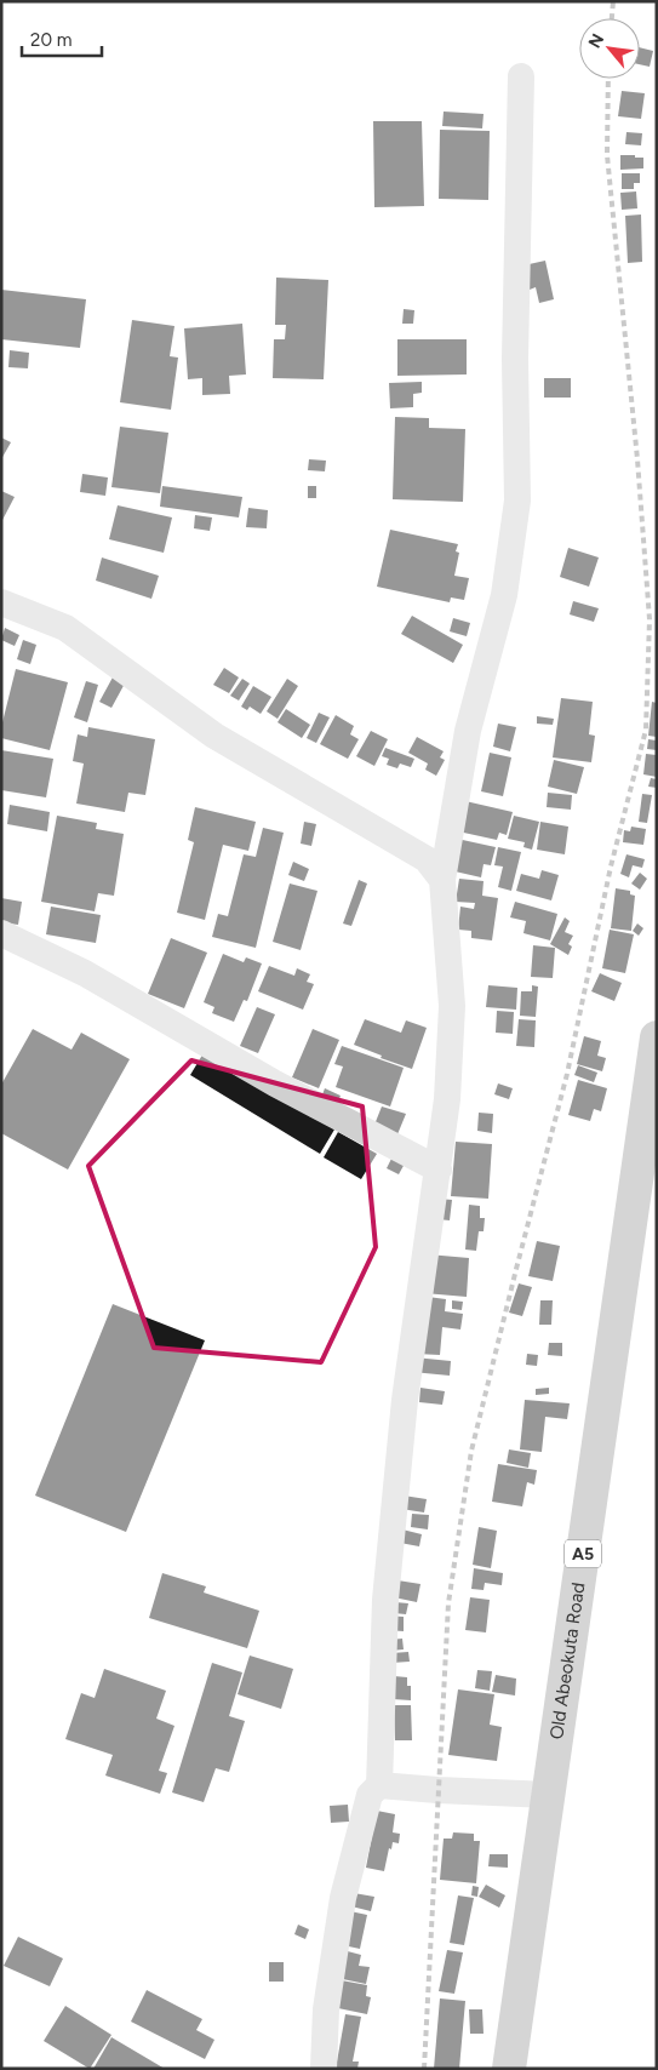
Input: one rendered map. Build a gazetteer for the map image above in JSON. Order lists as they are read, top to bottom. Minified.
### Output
{"streets":{"highway":["A5","Old Abeokuta Road"]},"scale_bar":"20 m","north":"top left"}
